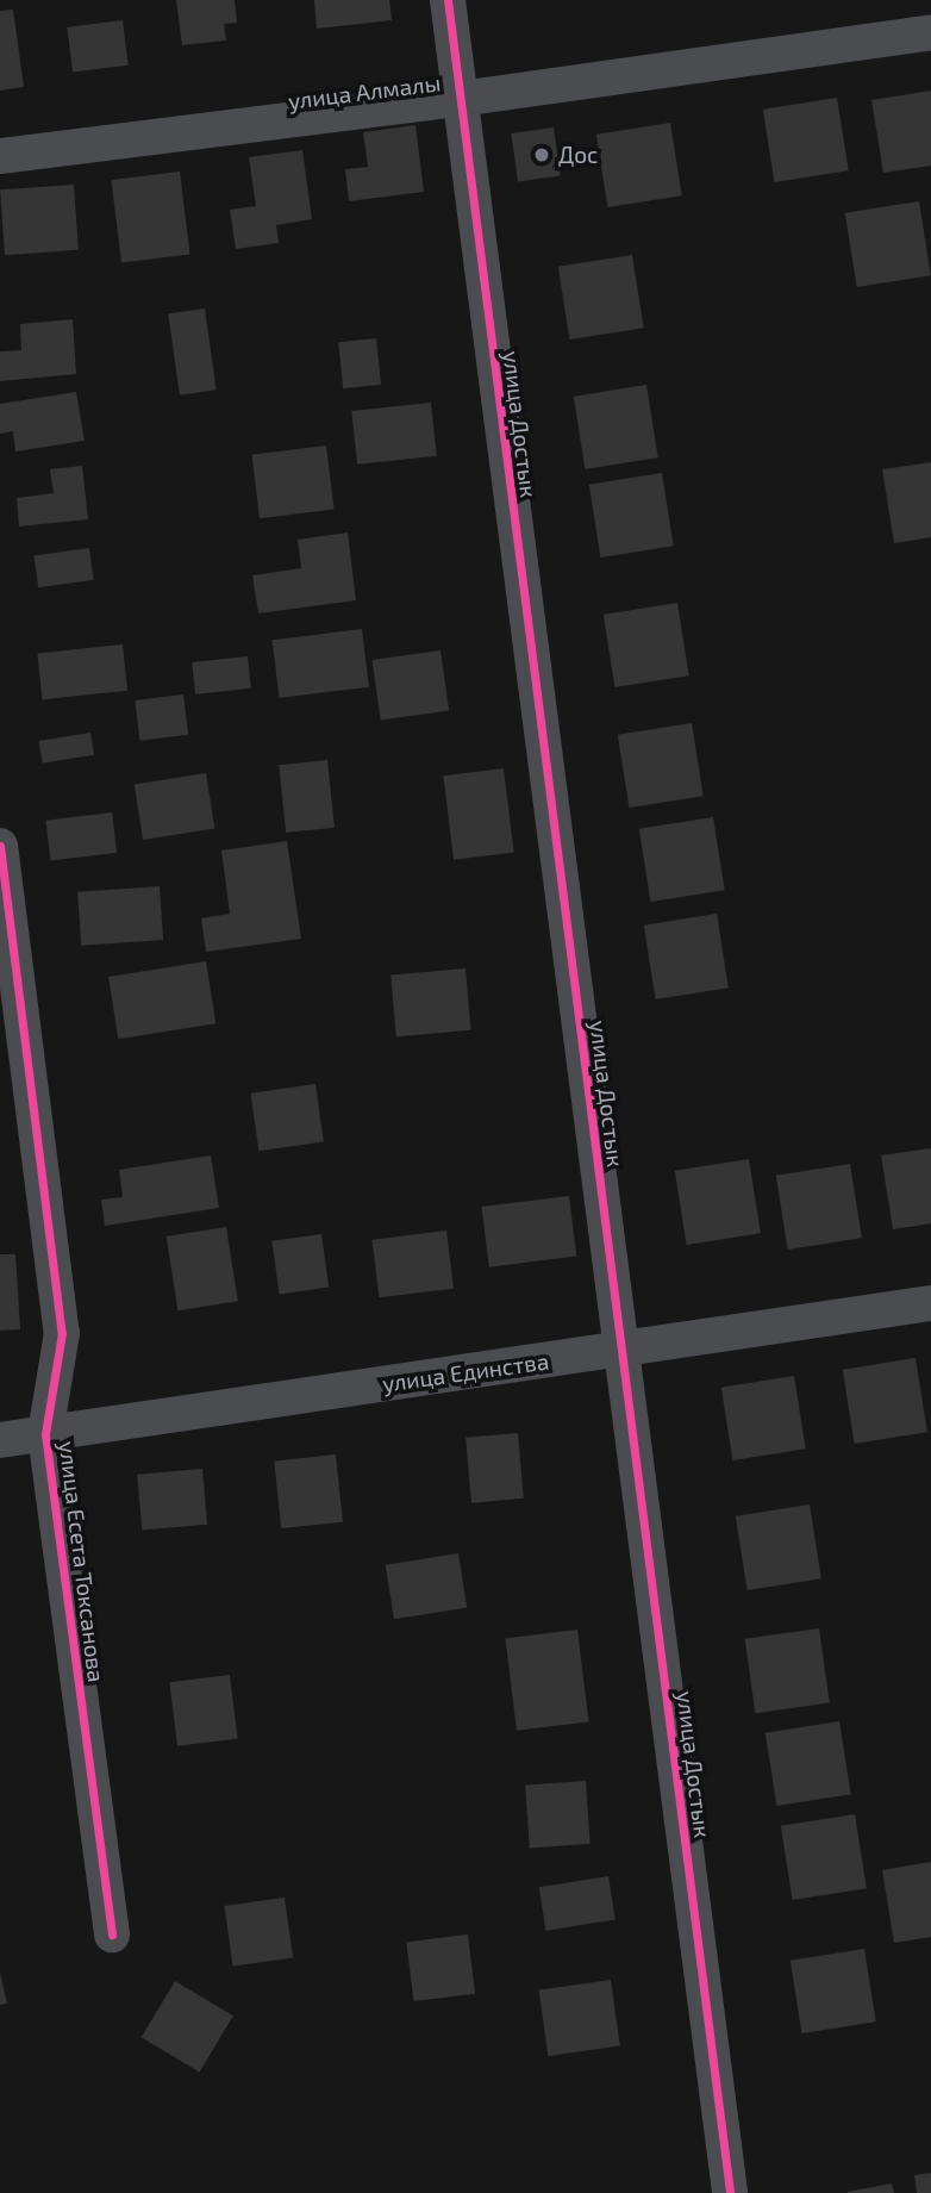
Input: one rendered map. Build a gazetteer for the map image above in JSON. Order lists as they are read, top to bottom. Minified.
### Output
{"streets":{"street":["улица Алмалы","улица Достык","улица Единства","улица Есета Токсанова"]},"crossings":[["улица Алмалы","улица Достык"],["улица Достык","улица Единства"],["улица Единства","улица Есета Токсанова"]],"places":["Дос"]}
